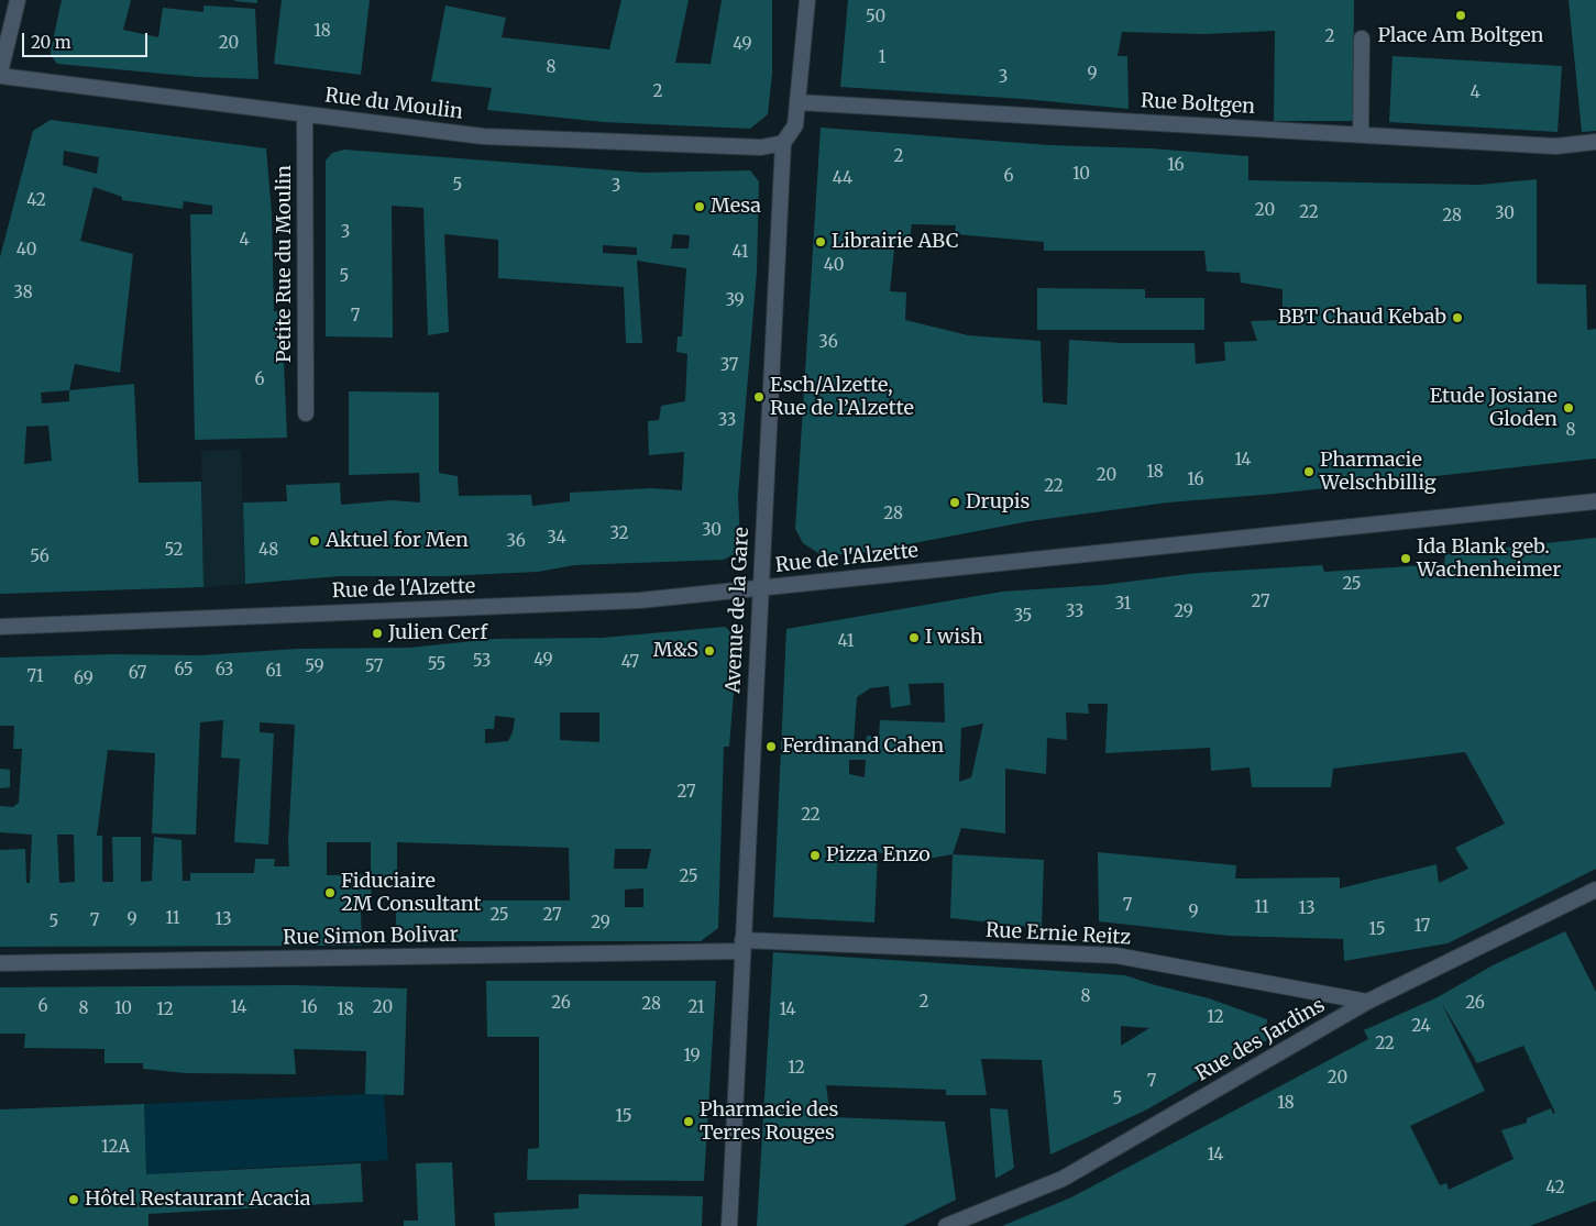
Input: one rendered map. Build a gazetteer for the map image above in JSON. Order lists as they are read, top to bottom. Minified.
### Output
{"streets":{"street":["Rue du Moulin","Rue Boltgen","Petite Rue du Moulin","Rue de l'Alzette","Avenue de la Gare","Rue Ernie Reitz","Rue Simon Bolivar","Rue des Jardins"]},"crossings":[["Rue du Moulin","Petite Rue du Moulin"],["Rue du Moulin","Avenue de la Gare"],["Rue Boltgen","Avenue de la Gare"],["Rue de l'Alzette","Avenue de la Gare"],["Avenue de la Gare","Rue Ernie Reitz"],["Avenue de la Gare","Rue Simon Bolivar"],["Rue Ernie Reitz","Rue Simon Bolivar"],["Rue Ernie Reitz","Rue des Jardins"]],"places":["Place Am Boltgen","Mesa","Librairie ABC","BBT Chaud Kebab","Esch/Alzette, Rue de l’Alzette","Etude Josiane Gloden","Pharmacie Welschbillig","Drupis","Aktuel for Men","Ida Blank geb. Wachenheimer","Julien Cerf","I wish","M&S","Ferdinand Cahen","Pizza Enzo","Fiduciaire 2M Consultant","Pharmacie des Terres Rouges","Hôtel Restaurant Acacia"],"house_numbers":["50","18","2","20","49","1","8","9","3","2","4","2","16","10","6","44","5","3","42","20","22","30","28","3","4","40","41","40","5","38","39","7","36","37","6","33","8","14","18","20","16","22","28","30","32","34","36","52","48","56","25","27","31","33","29","35","41","49","53","47","55","59","57","65","63","61","67","71","69","27","22","25","7","11","13","9","25","27","11","9","13","7","5","29","17","15","8","2","26","26","28","6","14","16","20","21","8","10","12","18","14","12","24","22","19","12","20","7","5","18","15","12A","14","42"],"scale_bar":"20 m"}
